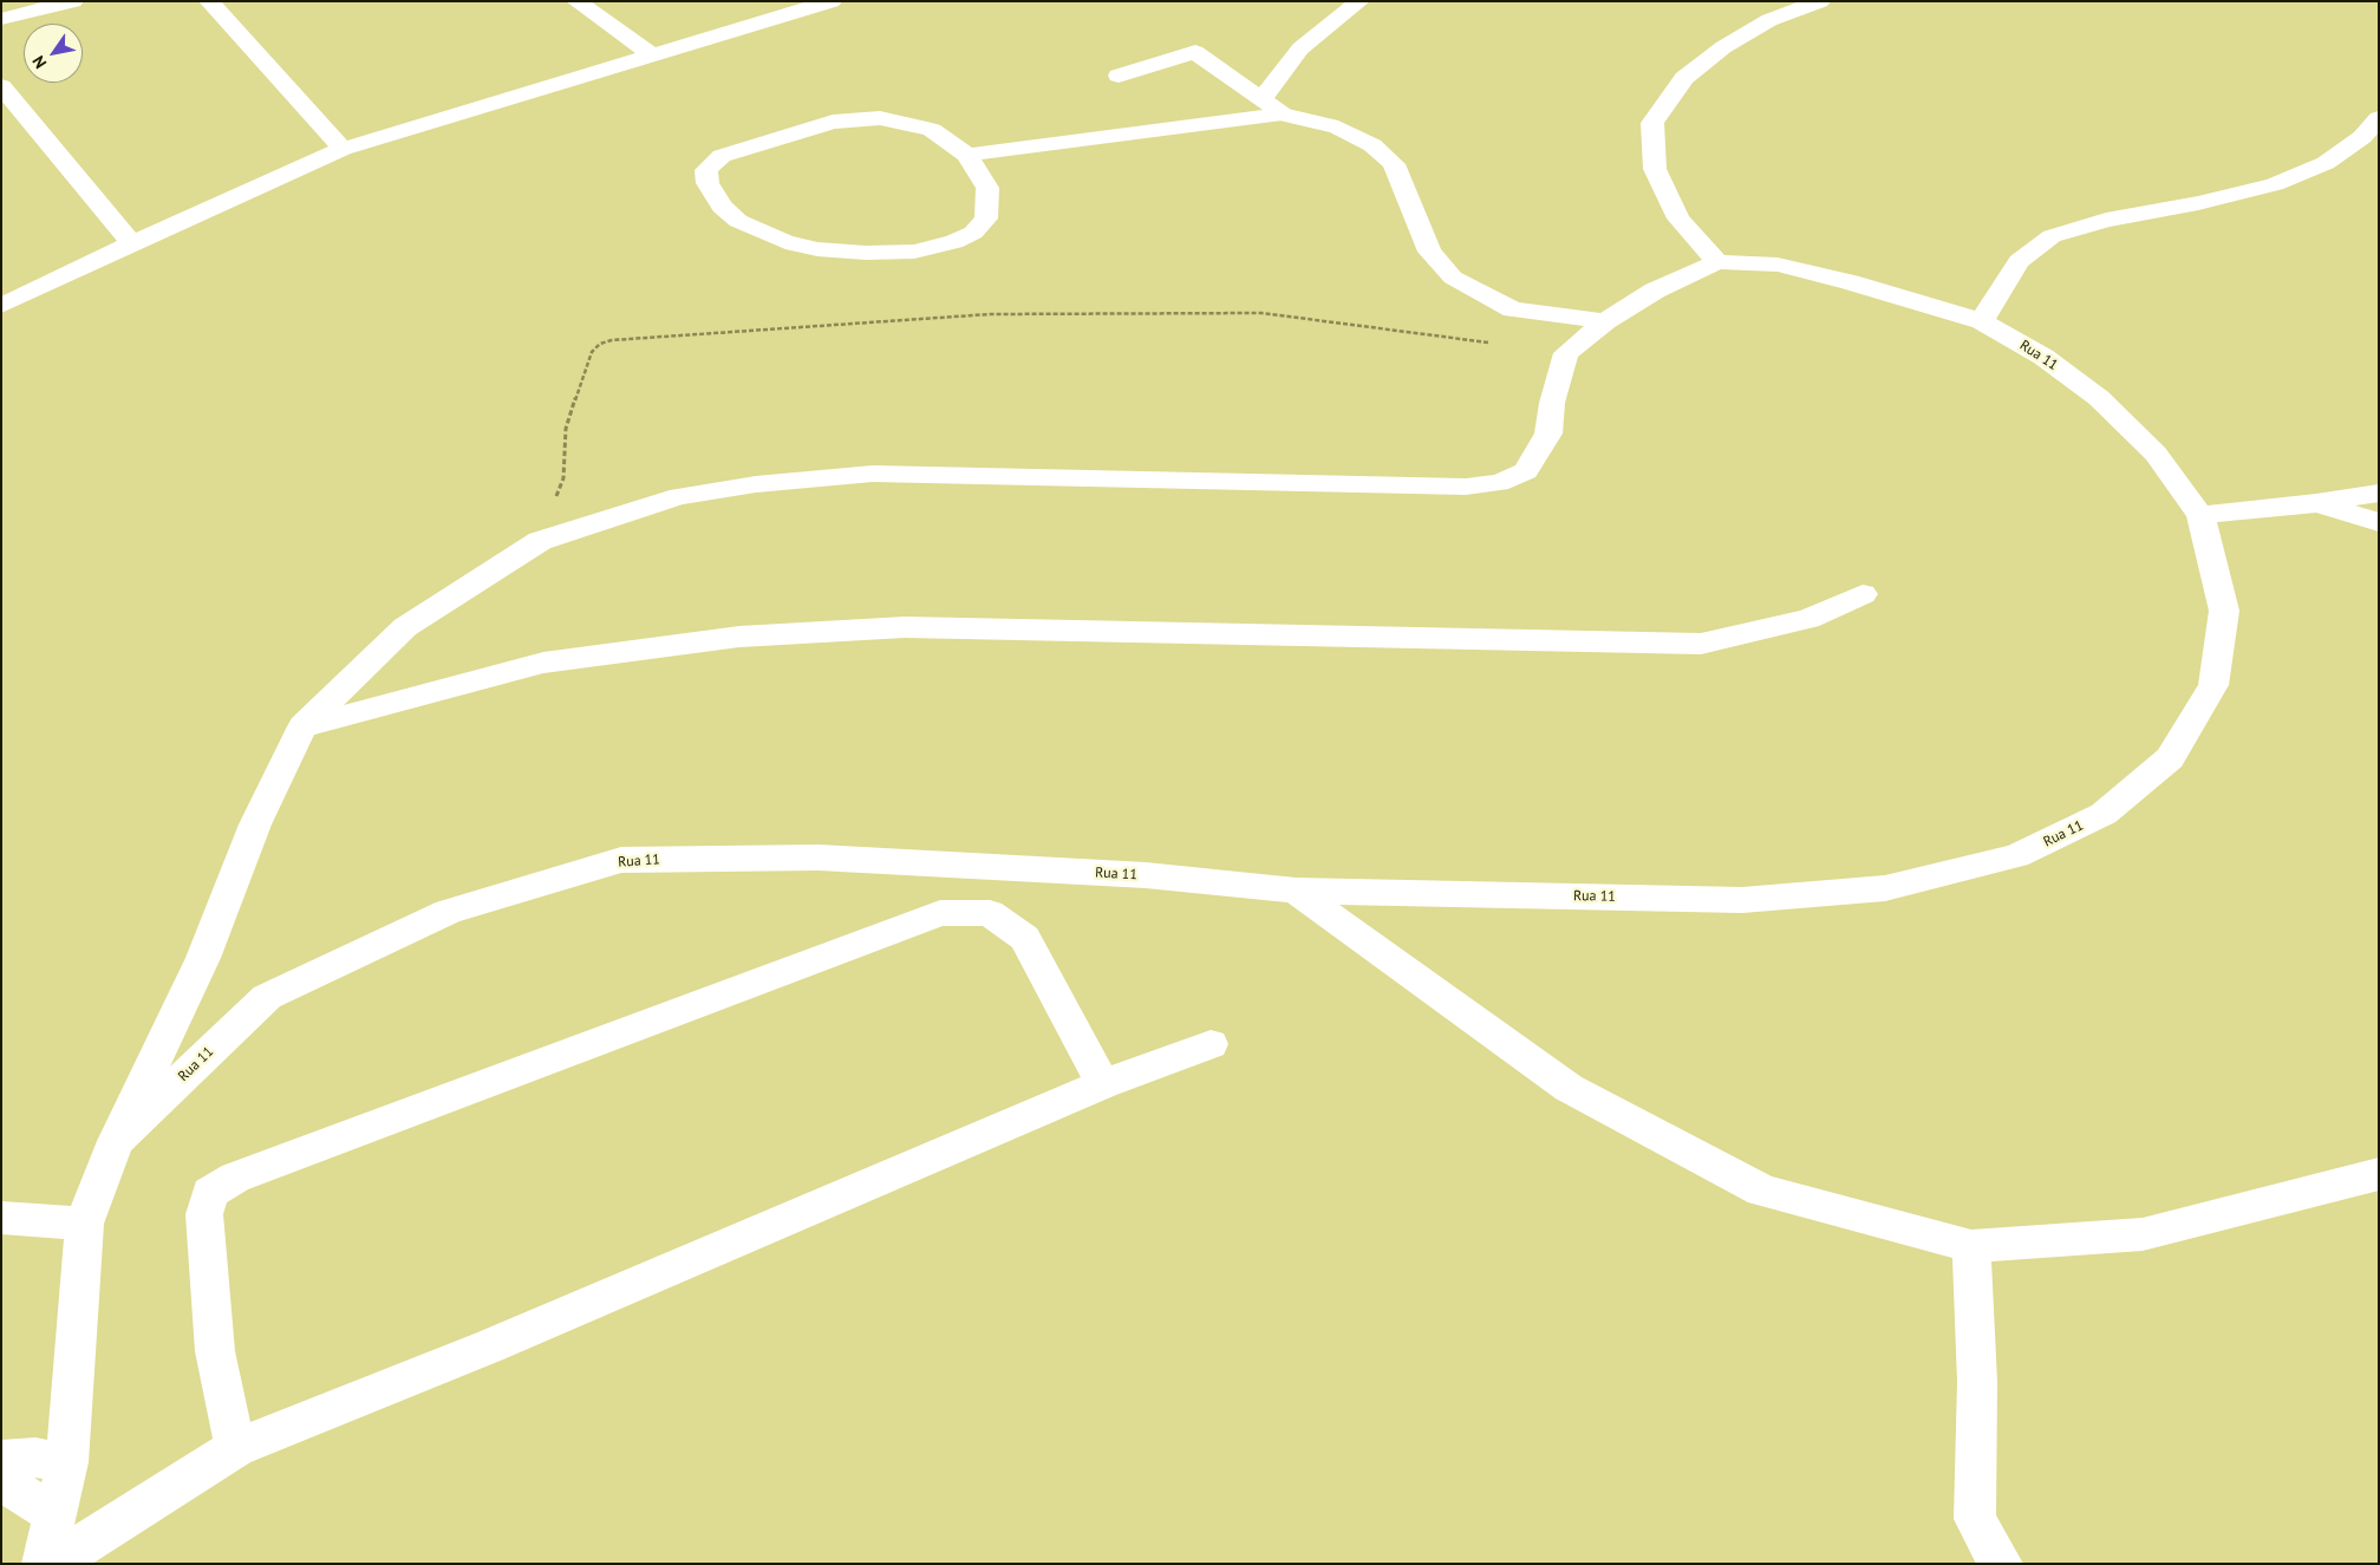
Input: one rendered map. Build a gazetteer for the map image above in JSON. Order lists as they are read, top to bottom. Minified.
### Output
{"streets":{"street":["Rua 11"]},"north":"bottom left"}
